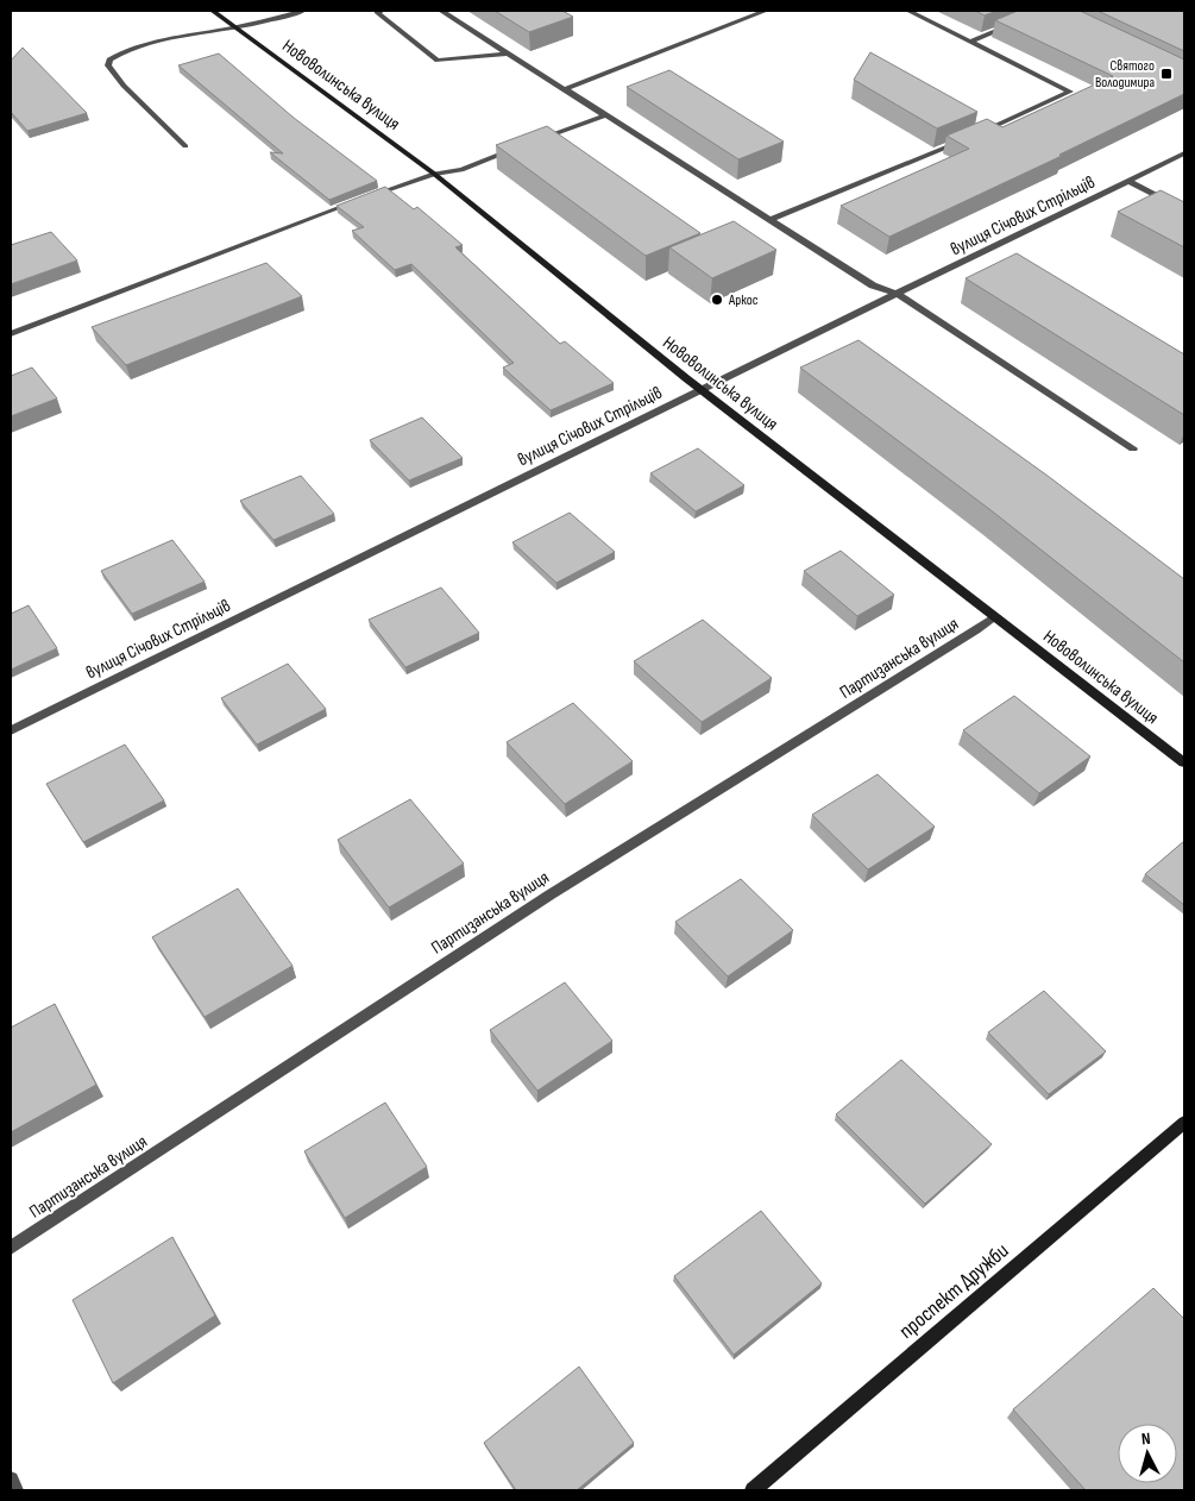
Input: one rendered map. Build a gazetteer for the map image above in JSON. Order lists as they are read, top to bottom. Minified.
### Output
{"streets":{"street":["Нововолинська вулиця","вулиця Січових Стрільців","Партизанська вулиця","проспект Дружби"]},"crossings":[["Нововолинська вулиця","вулиця Січових Стрільців"],["Нововолинська вулиця","Партизанська вулиця"]],"places":{"transit":["Святого Володимира"],"other":["Аркос"]},"north":"top"}
